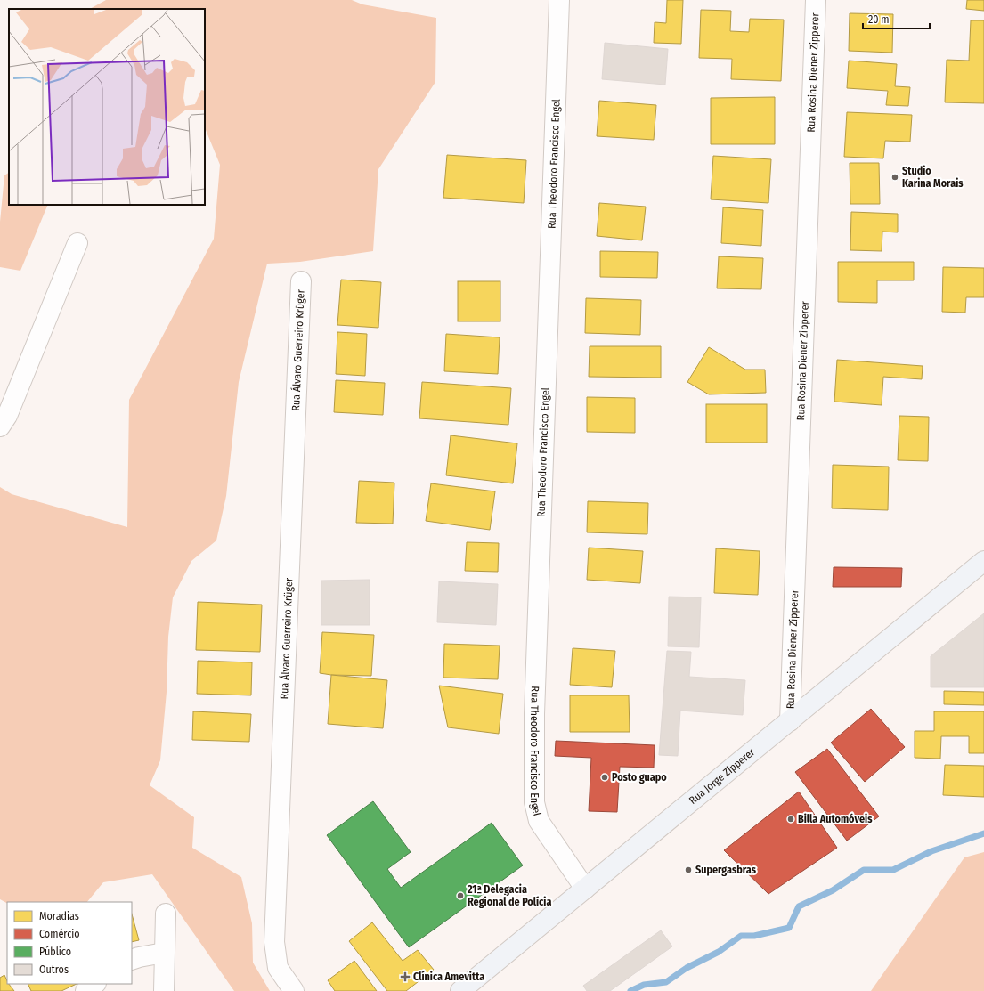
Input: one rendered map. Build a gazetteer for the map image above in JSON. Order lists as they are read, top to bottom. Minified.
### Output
{"streets":{"main road":["Rua Jorge Zipperer"],"street":["Rua Rosina Diener Zipperer","Rua Theodoro Francisco Engel","Rua Álvaro Guerreiro Krüger"]},"crossings":[["Rua Rosina Diener Zipperer","Rua Jorge Zipperer"],["Rua Theodoro Francisco Engel","Rua Jorge Zipperer"]],"places":{"other":["Studio Karina Morais","Posto guapo","Billa Automóveis","Supergasbras","21ª Delegacia Regional de Polícia"],"health":["Clínica Amevitta"]},"legend":["Moradias","Comércio","Público","Outros"],"scale_bar":"20 m"}
